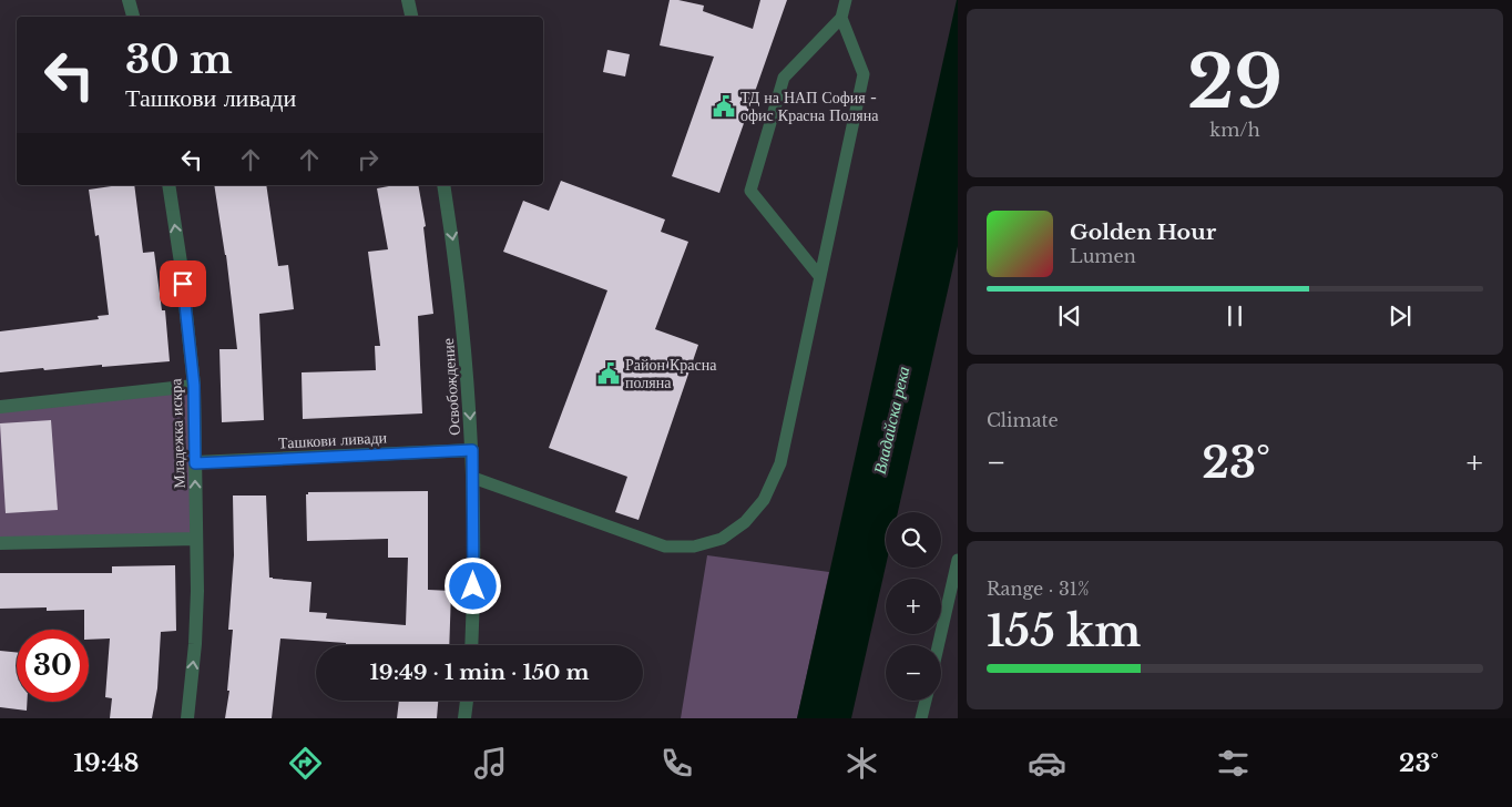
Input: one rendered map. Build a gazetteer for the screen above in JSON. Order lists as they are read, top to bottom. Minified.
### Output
{"streets":{"street":["Освобождение","Младежка искра","Ташкови ливади"]},"crossings":[["Освобождение","Ташкови ливади"],["Младежка искра","Ташкови ливади"]],"one_way":["Освобождение","Младежка искра"],"water":["Владайска река"],"places":{"public building":["ТД на НАП София - офис Красна Поляна","Район Красна поляна"]},"page":{"tile":[["29","km/h"],"Climate",["Range · 31%","155 km"]],"turn":["30 m","Ташкови ливади"],"song":["Golden Hour","Lumen"],"heat":["−","23°","+"],"map_buttons":["+","−"],"limit":"30","trip":"19:49 · 1 min · 150 m","tabs":["19:48","23°"]}}
